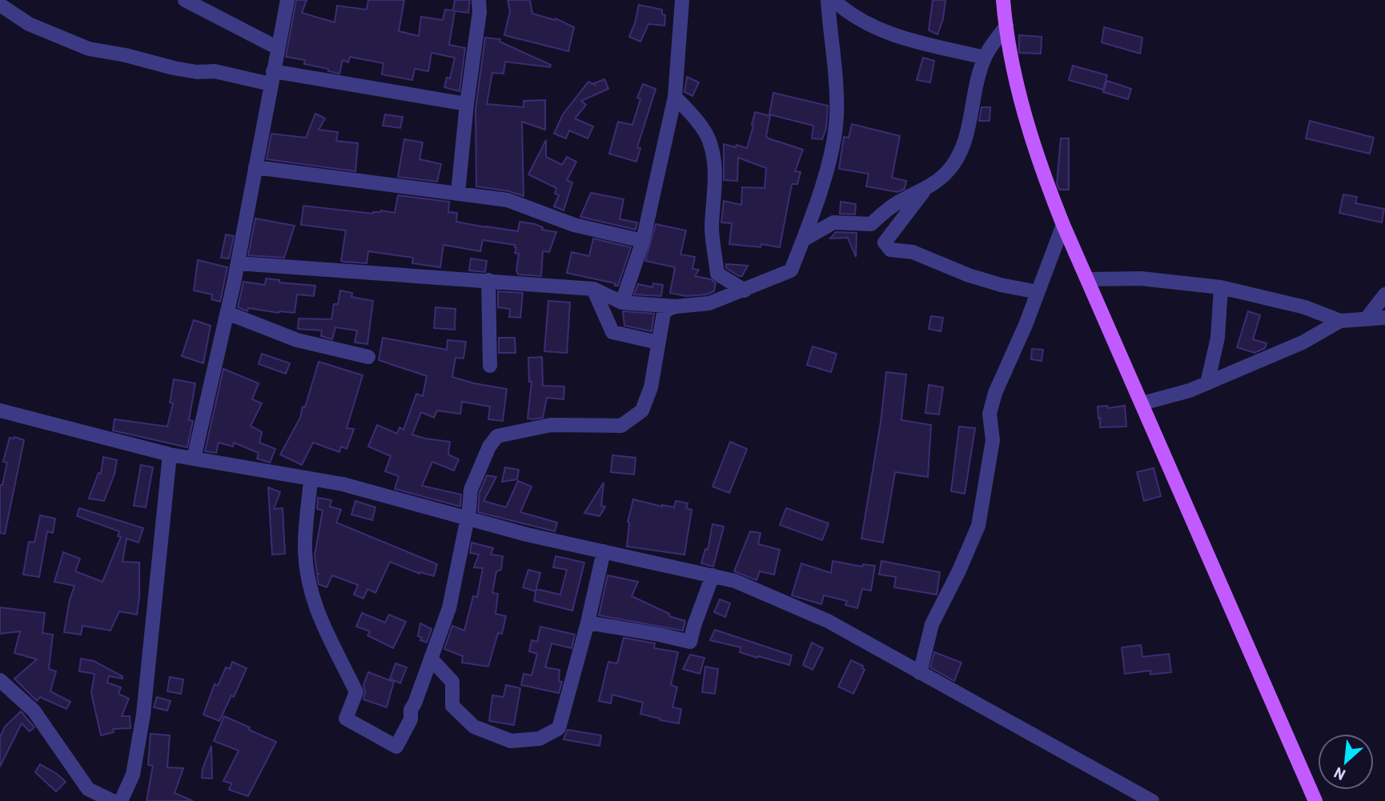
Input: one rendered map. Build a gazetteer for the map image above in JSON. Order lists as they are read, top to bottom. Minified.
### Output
{"north":"bottom left"}
